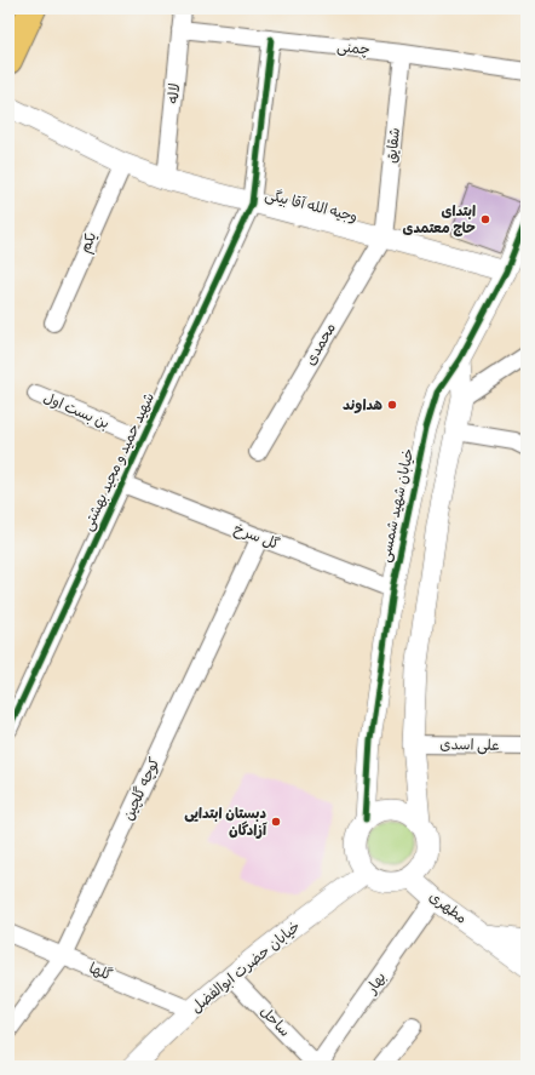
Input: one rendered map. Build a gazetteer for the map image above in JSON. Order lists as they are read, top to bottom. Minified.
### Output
{"streets":{"street":["چمنی","لاله","شقایق","وجیه الله آقا بیگی","یکم","محمدی","بن بست اول","شهید حمید و مجید بهشتی","خیابان شهید شمسی","گل سرخ","علی اسدی","کوچه گلچین","مطهری","خیابان حضرت ابوالفضل","گلها","بهار","ساحل"]},"crossings":[["چمنی","لاله"],["چمنی","شقایق"],["چمنی","شهید حمید و مجید بهشتی"],["لاله","وجیه الله آقا بیگی"],["شقایق","وجیه الله آقا بیگی"],["شقایق","محمدی"],["وجیه الله آقا بیگی","یکم"],["وجیه الله آقا بیگی","محمدی"],["وجیه الله آقا بیگی","شهید حمید و مجید بهشتی"],["وجیه الله آقا بیگی","خیابان شهید شمسی"],["بن بست اول","شهید حمید و مجید بهشتی"],["شهید حمید و مجید بهشتی","گل سرخ"],["خیابان شهید شمسی","گل سرخ"],["خیابان شهید شمسی","مطهری"],["خیابان شهید شمسی","خیابان حضرت ابوالفضل"],["گل سرخ","کوچه گلچین"],["کوچه گلچین","گلها"],["مطهری","خیابان حضرت ابوالفضل"],["مطهری","بهار"],["خیابان حضرت ابوالفضل","گلها"],["خیابان حضرت ابوالفضل","ساحل"],["بهار","ساحل"]],"places":["ابتدای حاج معتمدی","هداوند","دبستان ابتدایی آزادگان"]}
